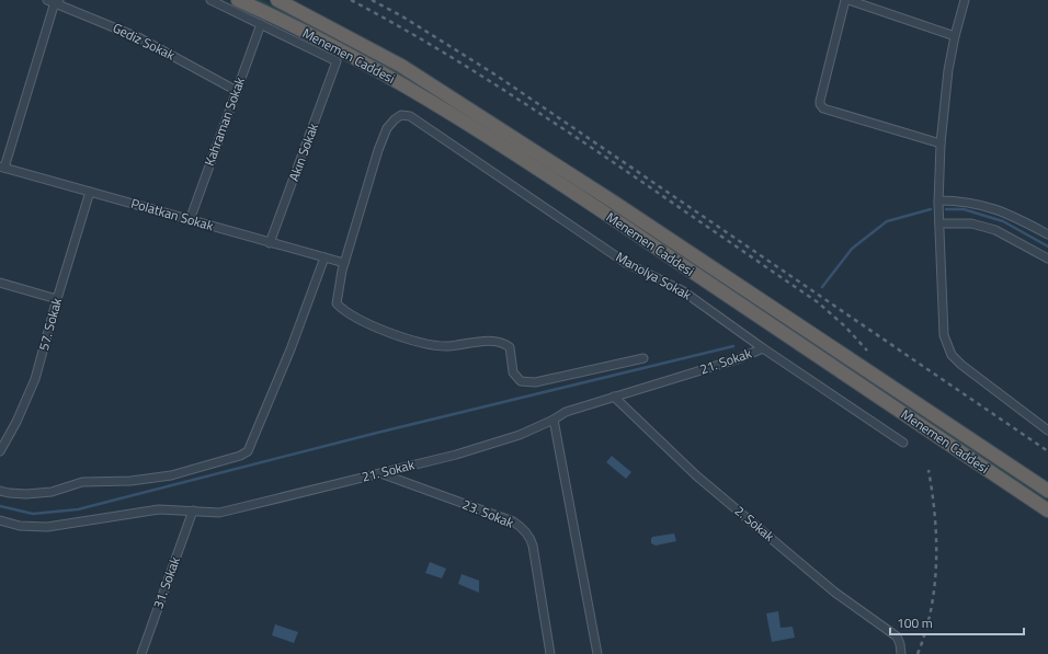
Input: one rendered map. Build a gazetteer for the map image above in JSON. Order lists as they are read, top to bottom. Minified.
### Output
{"streets":{"highway":["Menemen Caddesi"],"street":["Gediz Sokak","Kahraman Sokak","Akın Sokak","Polatkan Sokak","Manolya Sokak","57. Sokak","21. Sokak","23. Sokak","2. Sokak","31. Sokak"]},"crossings":[["Gediz Sokak","Kahraman Sokak"],["Kahraman Sokak","Akın Sokak"],["Kahraman Sokak","Polatkan Sokak"],["Akın Sokak","Polatkan Sokak"],["Polatkan Sokak","Manolya Sokak"],["Polatkan Sokak","57. Sokak"],["Manolya Sokak","21. Sokak"],["21. Sokak","23. Sokak"],["21. Sokak","2. Sokak"],["21. Sokak","31. Sokak"]],"scale_bar":"100 m"}
